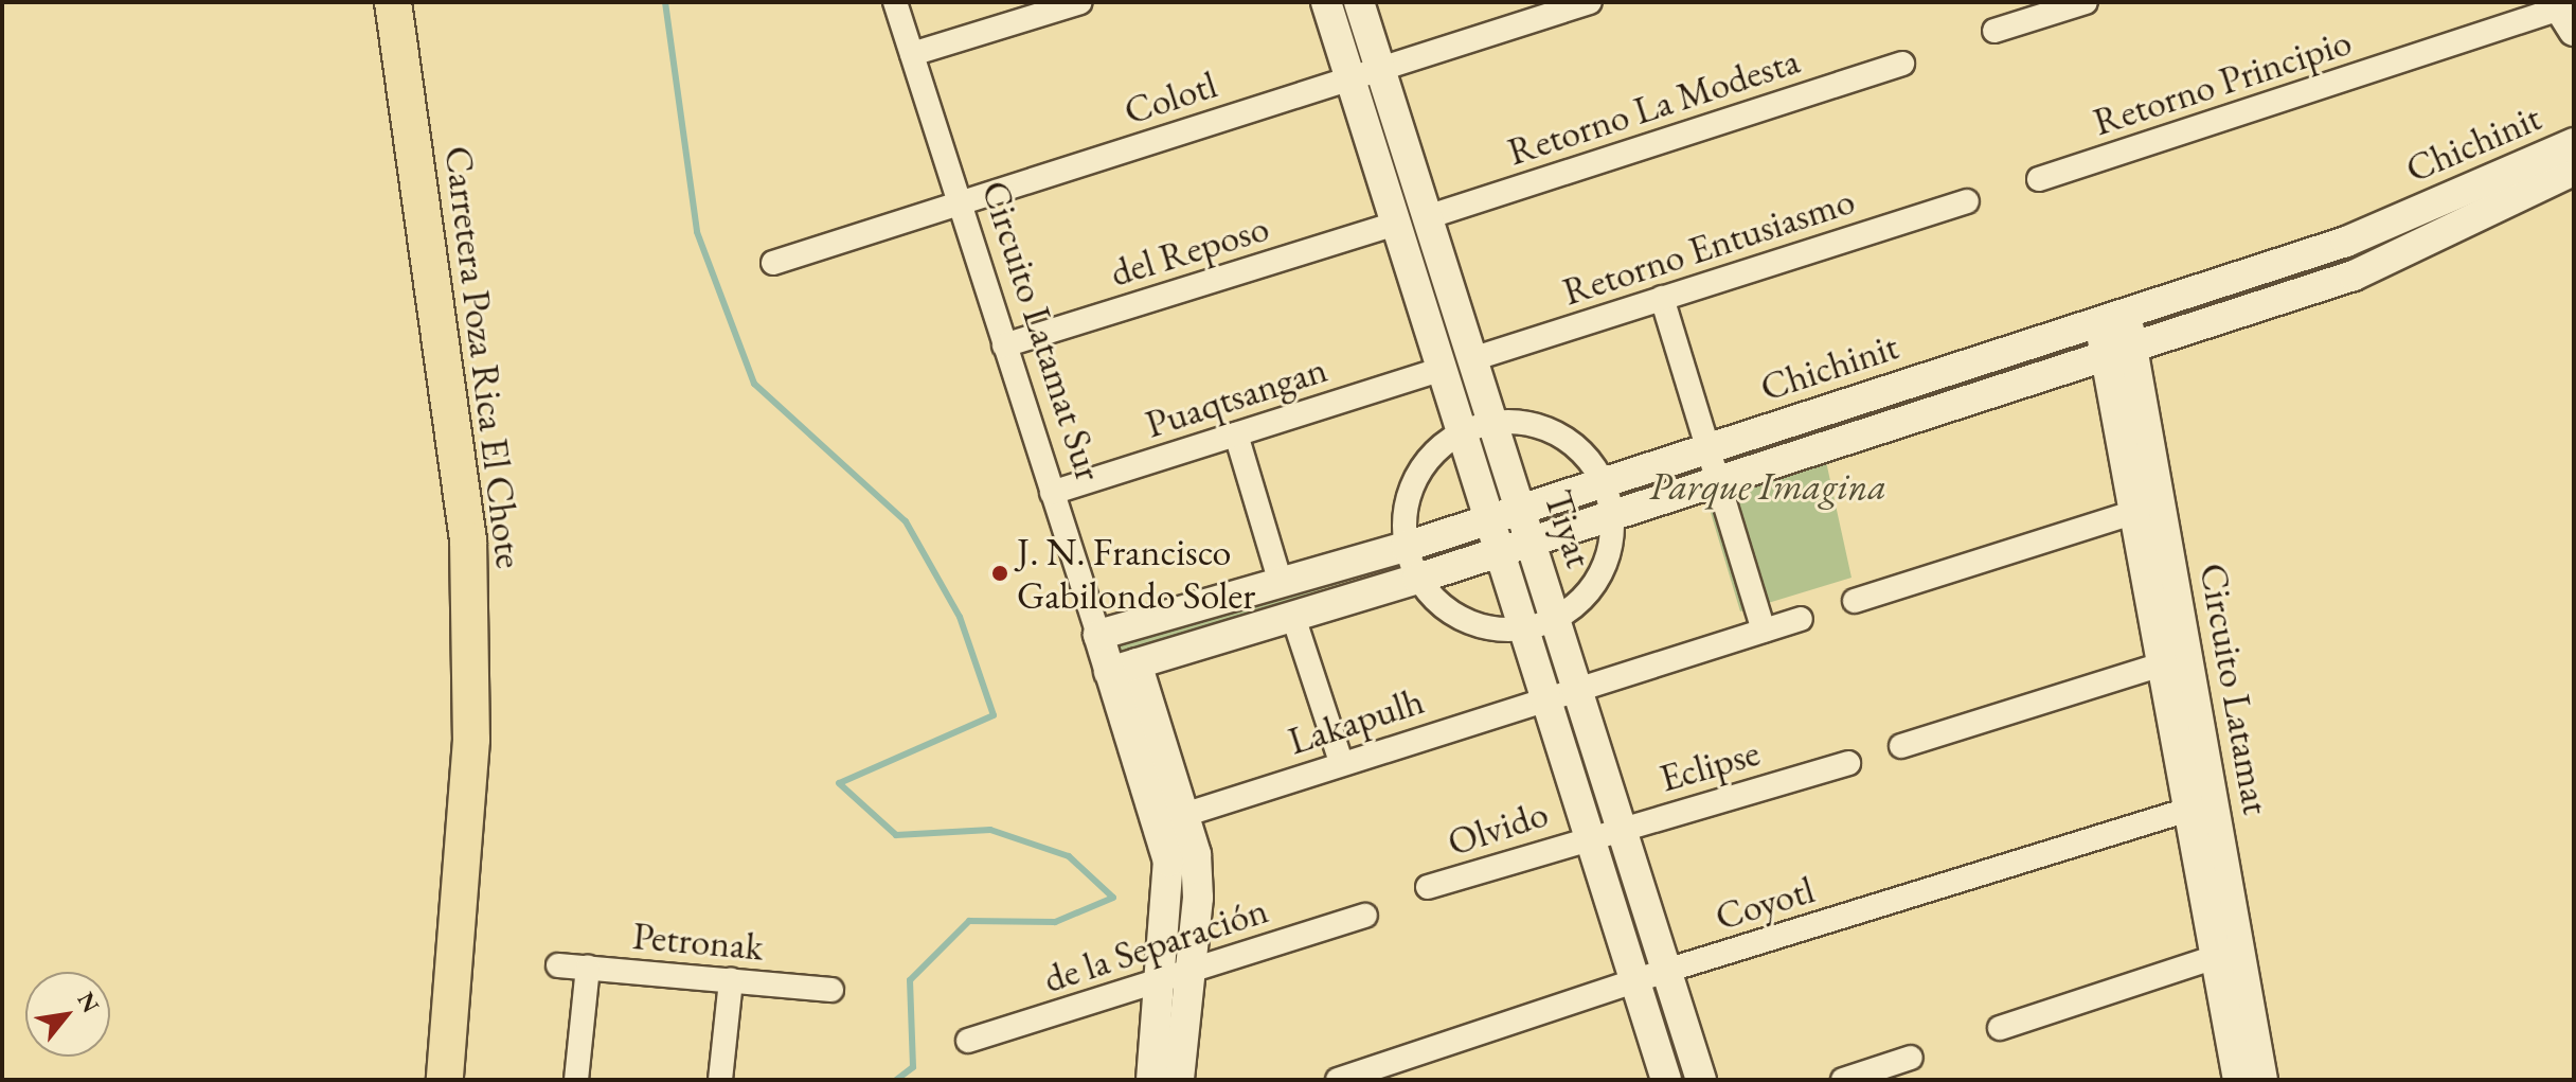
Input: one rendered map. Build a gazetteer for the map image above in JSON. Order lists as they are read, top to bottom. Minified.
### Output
{"streets":{"main road":["Carretera Poza Rica El Chote"],"street":["Retorno Principio","Colotl","Retorno La Modesta","Chichinit","Retorno Entusiasmo","del Reposo","Circuito Latamat Sur","Puaqtsangan","Tiyat","Circuito Latamat","Lakapulh","Eclipse","Olvido","Coyotl","Petronak","de la Separación"]},"crossings":[["Colotl","Circuito Latamat Sur"],["Colotl","Tiyat"],["Retorno La Modesta","Tiyat"],["Chichinit","Circuito Latamat Sur"],["Chichinit","Tiyat"],["Chichinit","Circuito Latamat"],["Retorno Entusiasmo","Tiyat"],["del Reposo","Circuito Latamat Sur"],["del Reposo","Tiyat"],["Circuito Latamat Sur","Puaqtsangan"],["Circuito Latamat Sur","Lakapulh"],["Circuito Latamat Sur","de la Separación"],["Puaqtsangan","Tiyat"],["Tiyat","Lakapulh"],["Tiyat","Eclipse"],["Tiyat","Olvido"],["Tiyat","Coyotl"],["Circuito Latamat","Coyotl"],["Eclipse","Olvido"]],"parks":["Parque Imagina"],"places":["J. N. Francisco Gabilondo Soler"],"north":"top right"}
